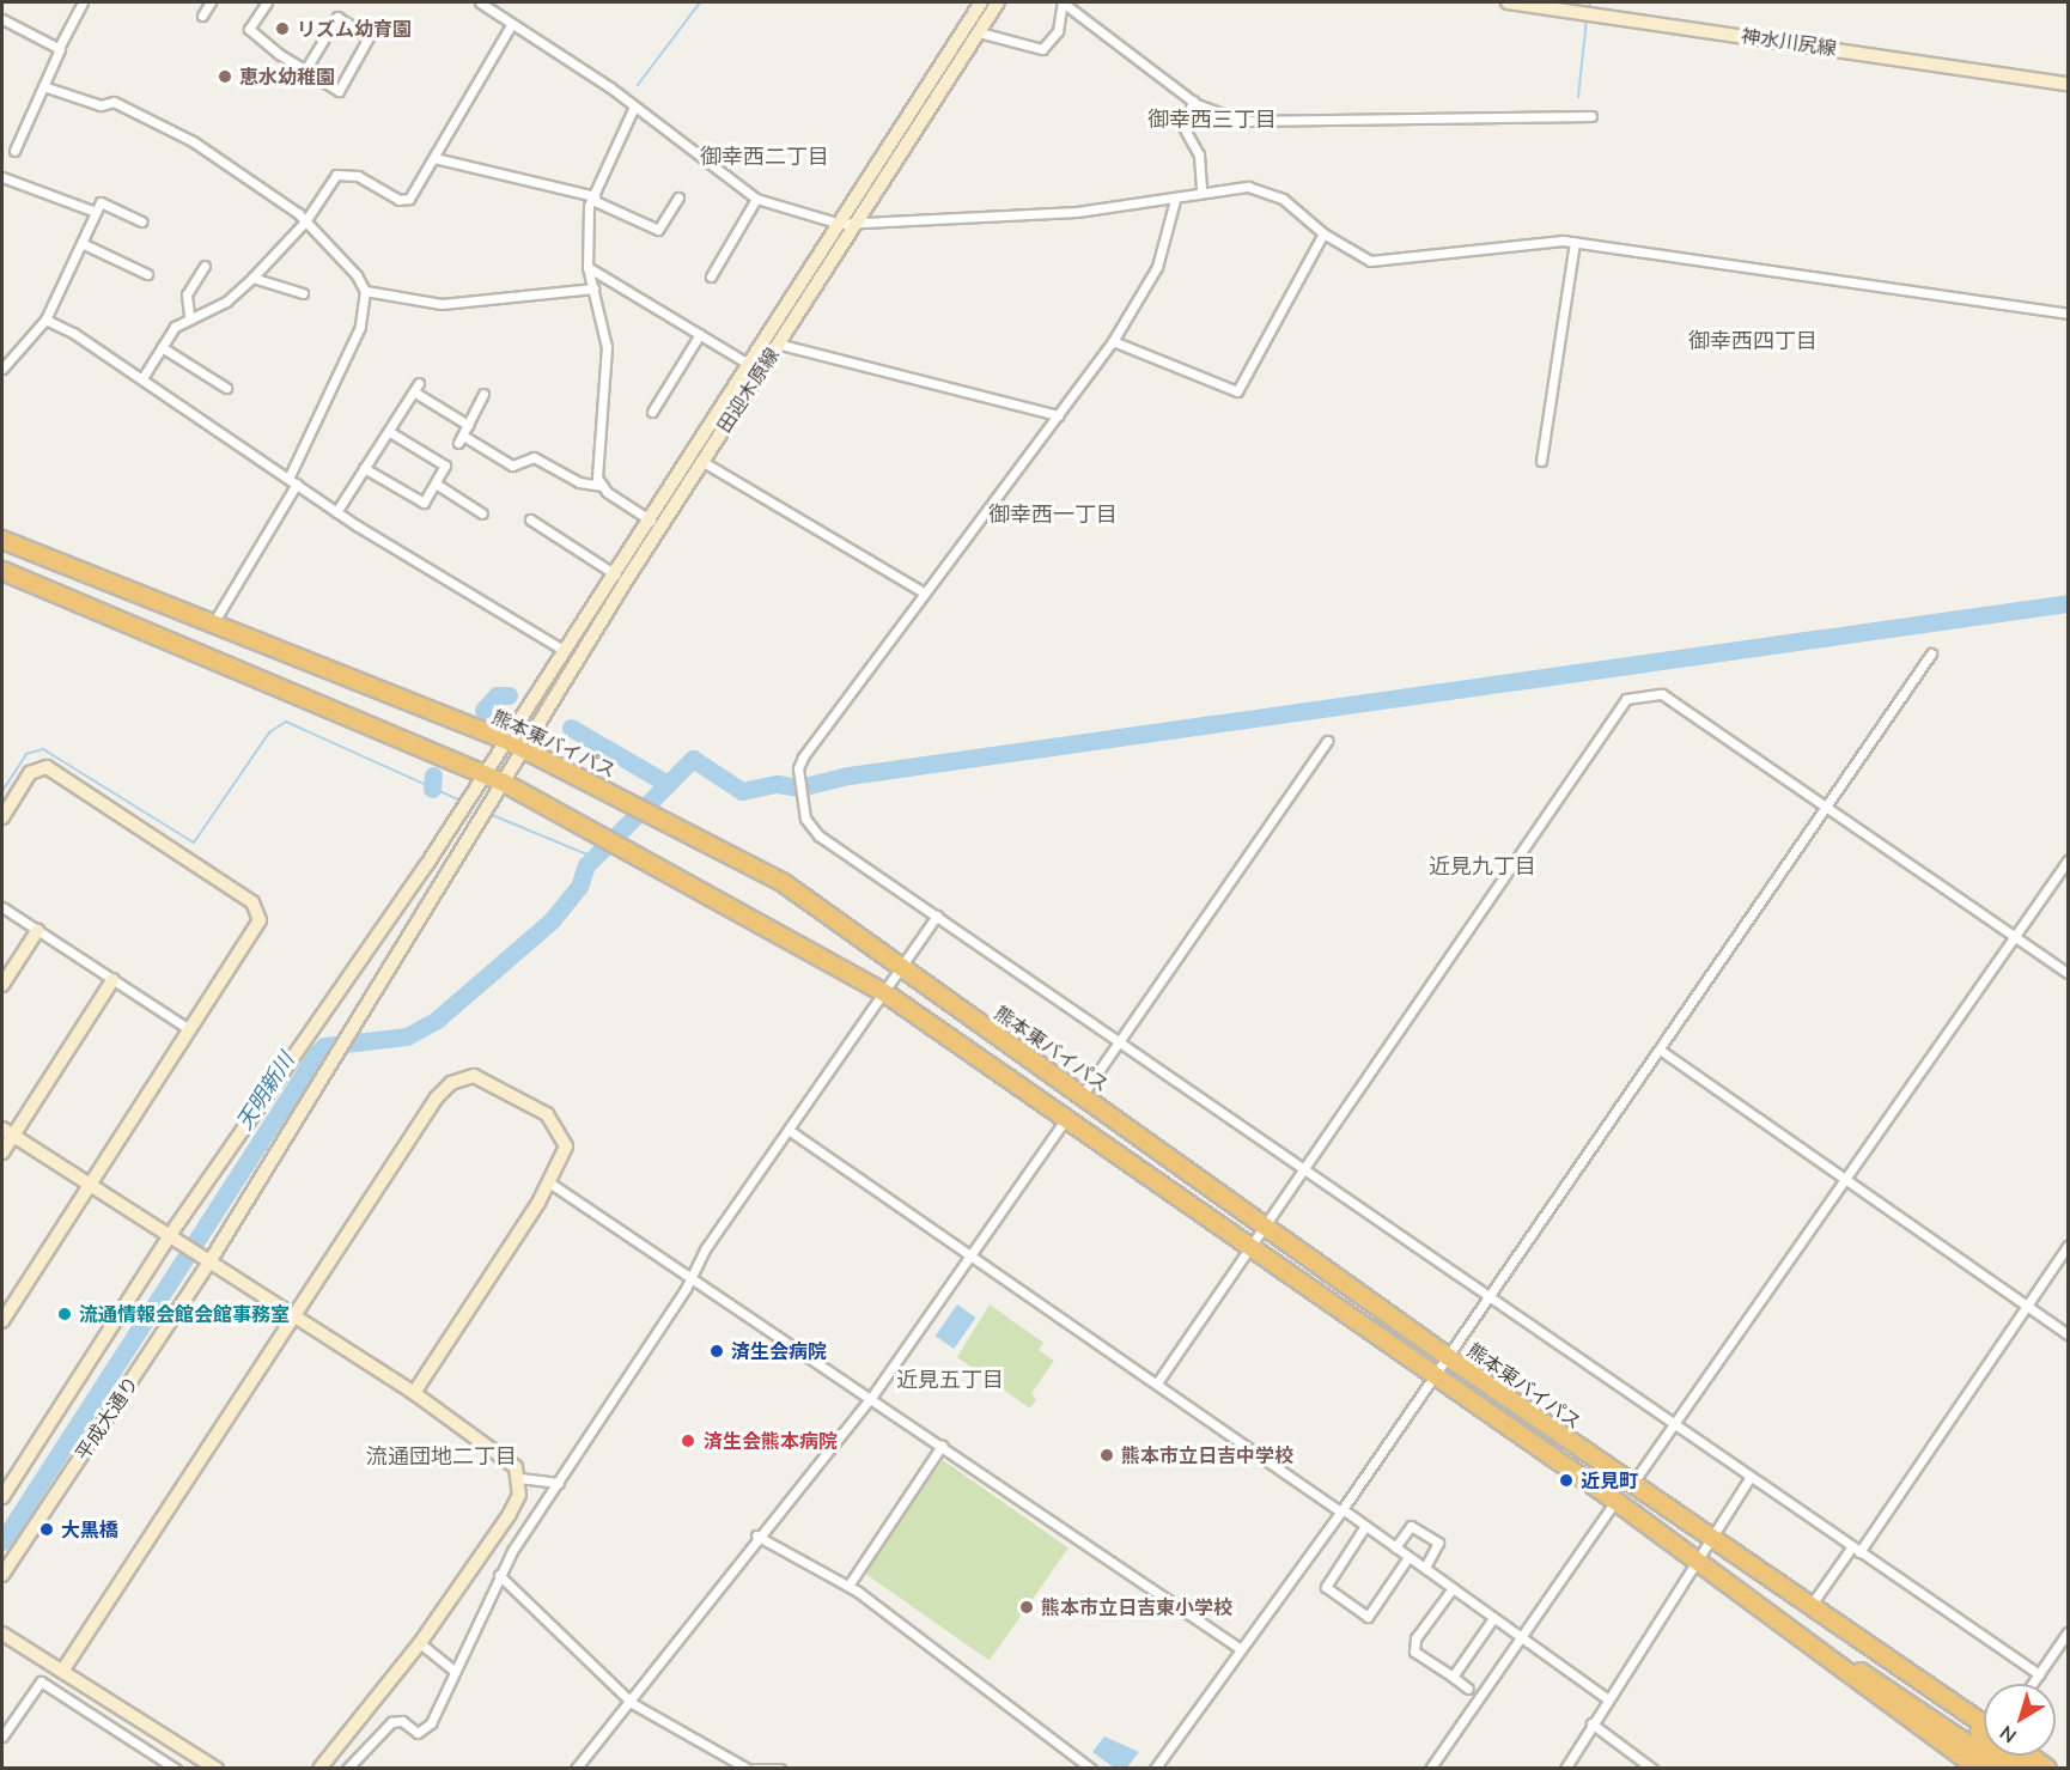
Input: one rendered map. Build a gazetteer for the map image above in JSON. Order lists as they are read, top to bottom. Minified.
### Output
{"streets":{"highway":["熊本東バイパス"],"street":["神水川尻線","田迎木原線","平成大通り"]},"crossings":[["田迎木原線","熊本東バイパス"],["田迎木原線","平成大通り"]],"districts":["御幸西三丁目","御幸西二丁目","御幸西四丁目","御幸西一丁目","近見九丁目","近見五丁目","流通団地二丁目"],"water":["天明新川"],"places":["リズム幼育園","恵水幼稚園","流通情報会館会館事務室","済生会病院","済生会熊本病院","熊本市立日吉中学校","近見町","大黒橋","熊本市立日吉東小学校"],"north":"bottom left"}
